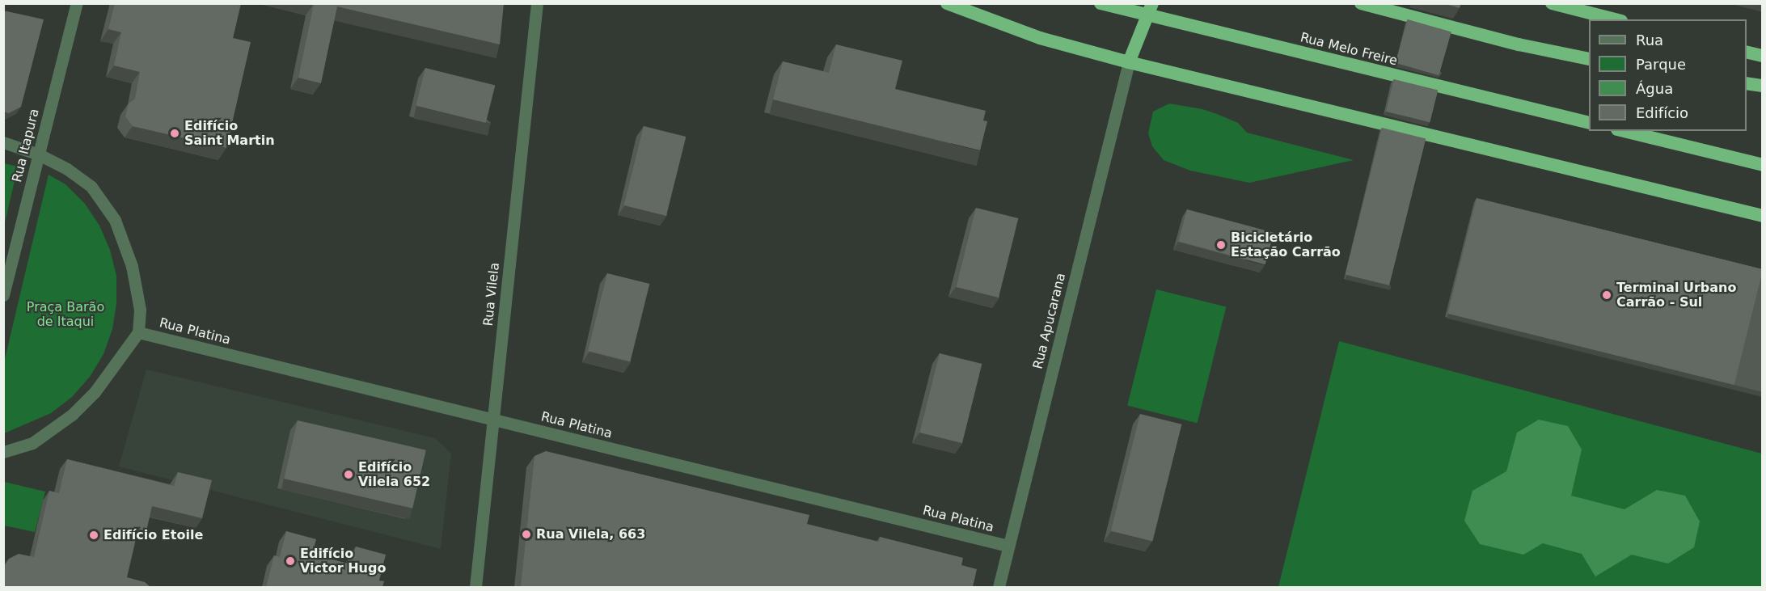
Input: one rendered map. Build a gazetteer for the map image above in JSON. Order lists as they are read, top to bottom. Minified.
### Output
{"streets":{"highway":["Rua Melo Freire"],"street":["Rua Itapura","Rua Vilela","Rua Apucarana","Rua Platina"]},"crossings":[["Rua Vilela","Rua Platina"],["Rua Apucarana","Rua Platina"]],"parks":["Praça Barão de Itaqui"],"places":["Edifício Saint Martin","Bicicletário Estação Carrão","Terminal Urbano Carrão - Sul","Edifício Vilela 652","Rua Vilela, 663","Edifício Etoile","Edifício Victor Hugo"],"legend":["Rua","Parque","Água","Edifício"]}
